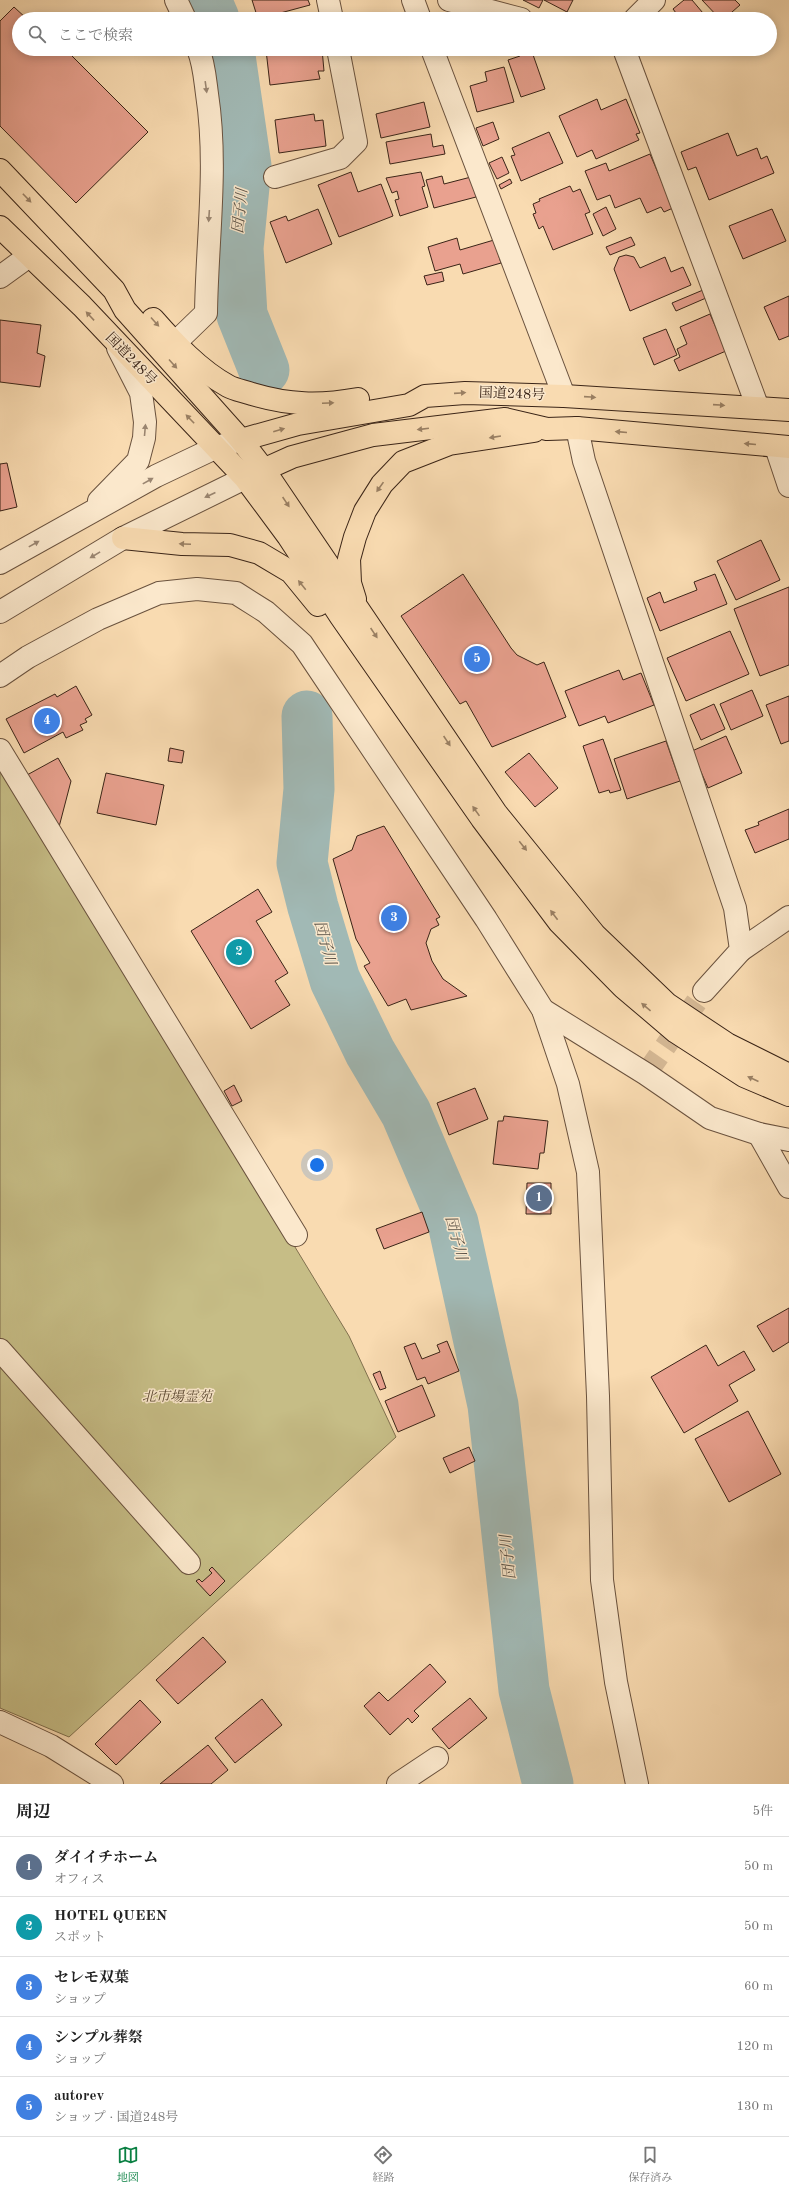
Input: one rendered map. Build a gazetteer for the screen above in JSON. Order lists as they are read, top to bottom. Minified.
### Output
{"streets":{"highway":["国道248号"]},"water":["団子川"],"parks":["北市場霊苑"],"page":{"search":"ここで検索","pins":["5","4","3","2","1"],"heading":["周辺","5件"],"list":[{"mark":"1","name":"ダイイチホーム","note":"オフィス","value":"50 m"},{"mark":"2","name":"HOTEL QUEEN","note":"スポット","value":"50 m"},{"mark":"3","name":"セレモ双葉","note":"ショップ","value":"60 m"},{"mark":"4","name":"シンプル葬祭","note":"ショップ","value":"120 m"},{"mark":"5","name":"autorev","note":"ショップ · 国道248号","value":"130 m"}],"nav":["地図","経路","保存済み"]}}
